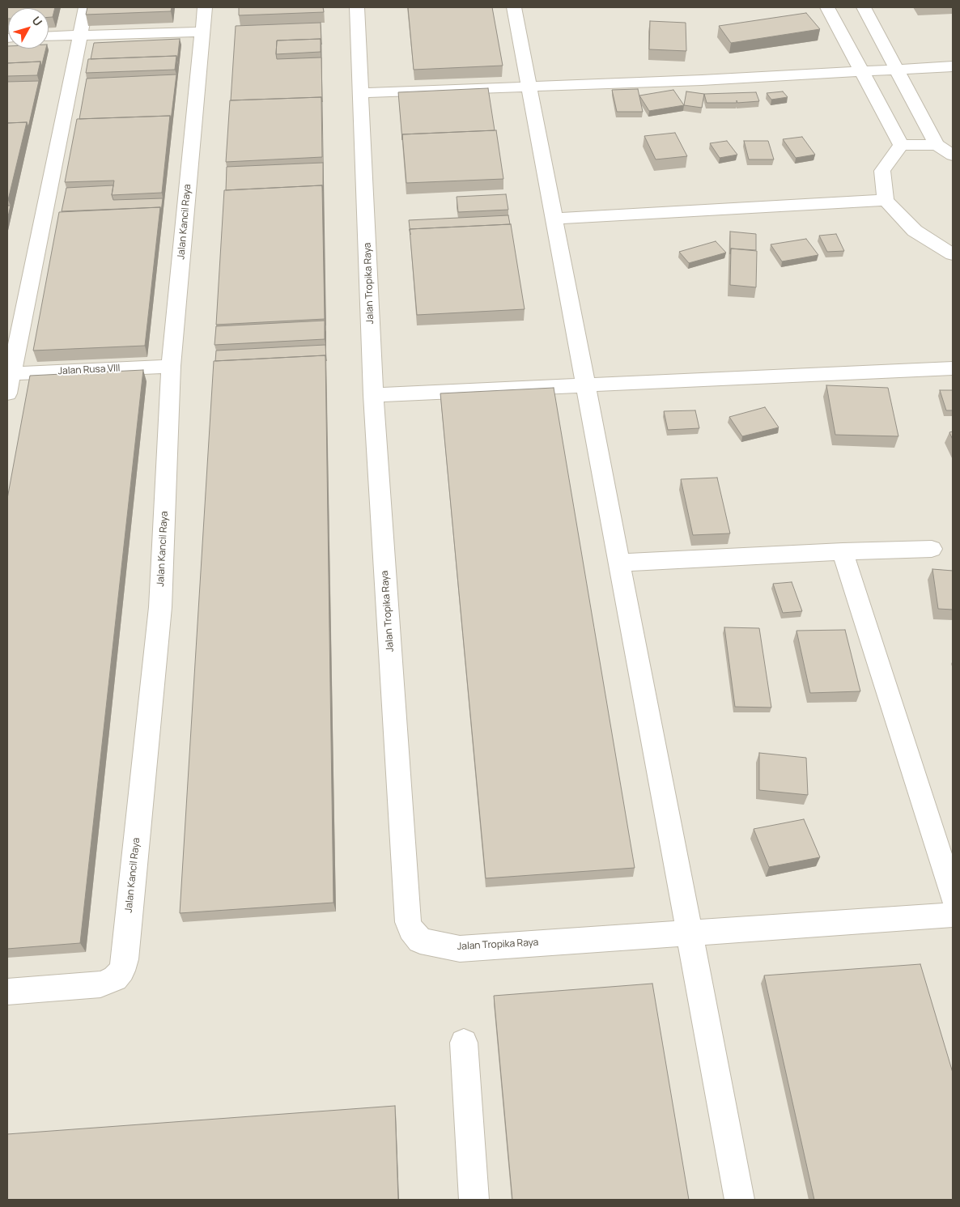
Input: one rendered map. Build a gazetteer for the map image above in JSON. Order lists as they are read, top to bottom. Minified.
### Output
{"streets":{"street":["Jalan Kancil Raya","Jalan Tropika Raya","Jalan Rusa VIII"]},"crossings":[["Jalan Kancil Raya","Jalan Rusa VIII"]],"north":"top right"}
